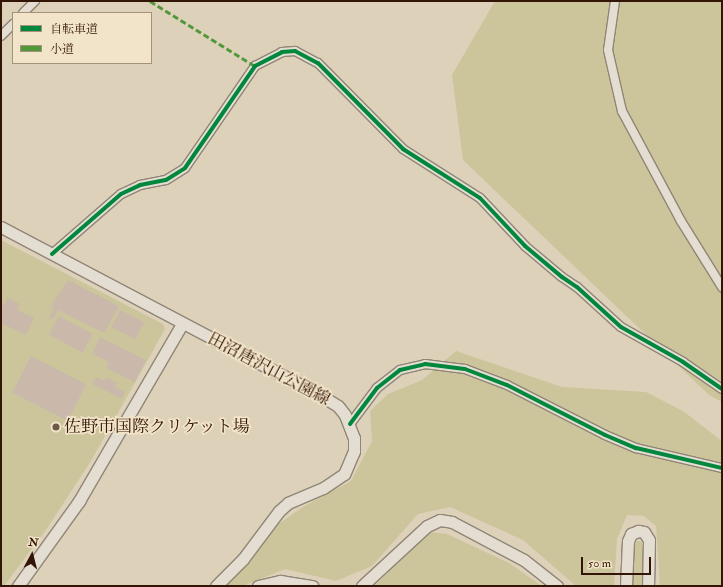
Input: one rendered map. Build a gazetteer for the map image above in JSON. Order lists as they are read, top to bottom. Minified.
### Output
{"streets":{"main road":["田沼唐沢山公園線"]},"places":["佐野市国際クリケット場"],"legend":["自転車道","小道"],"scale_bar":"50 m","north":"top"}
